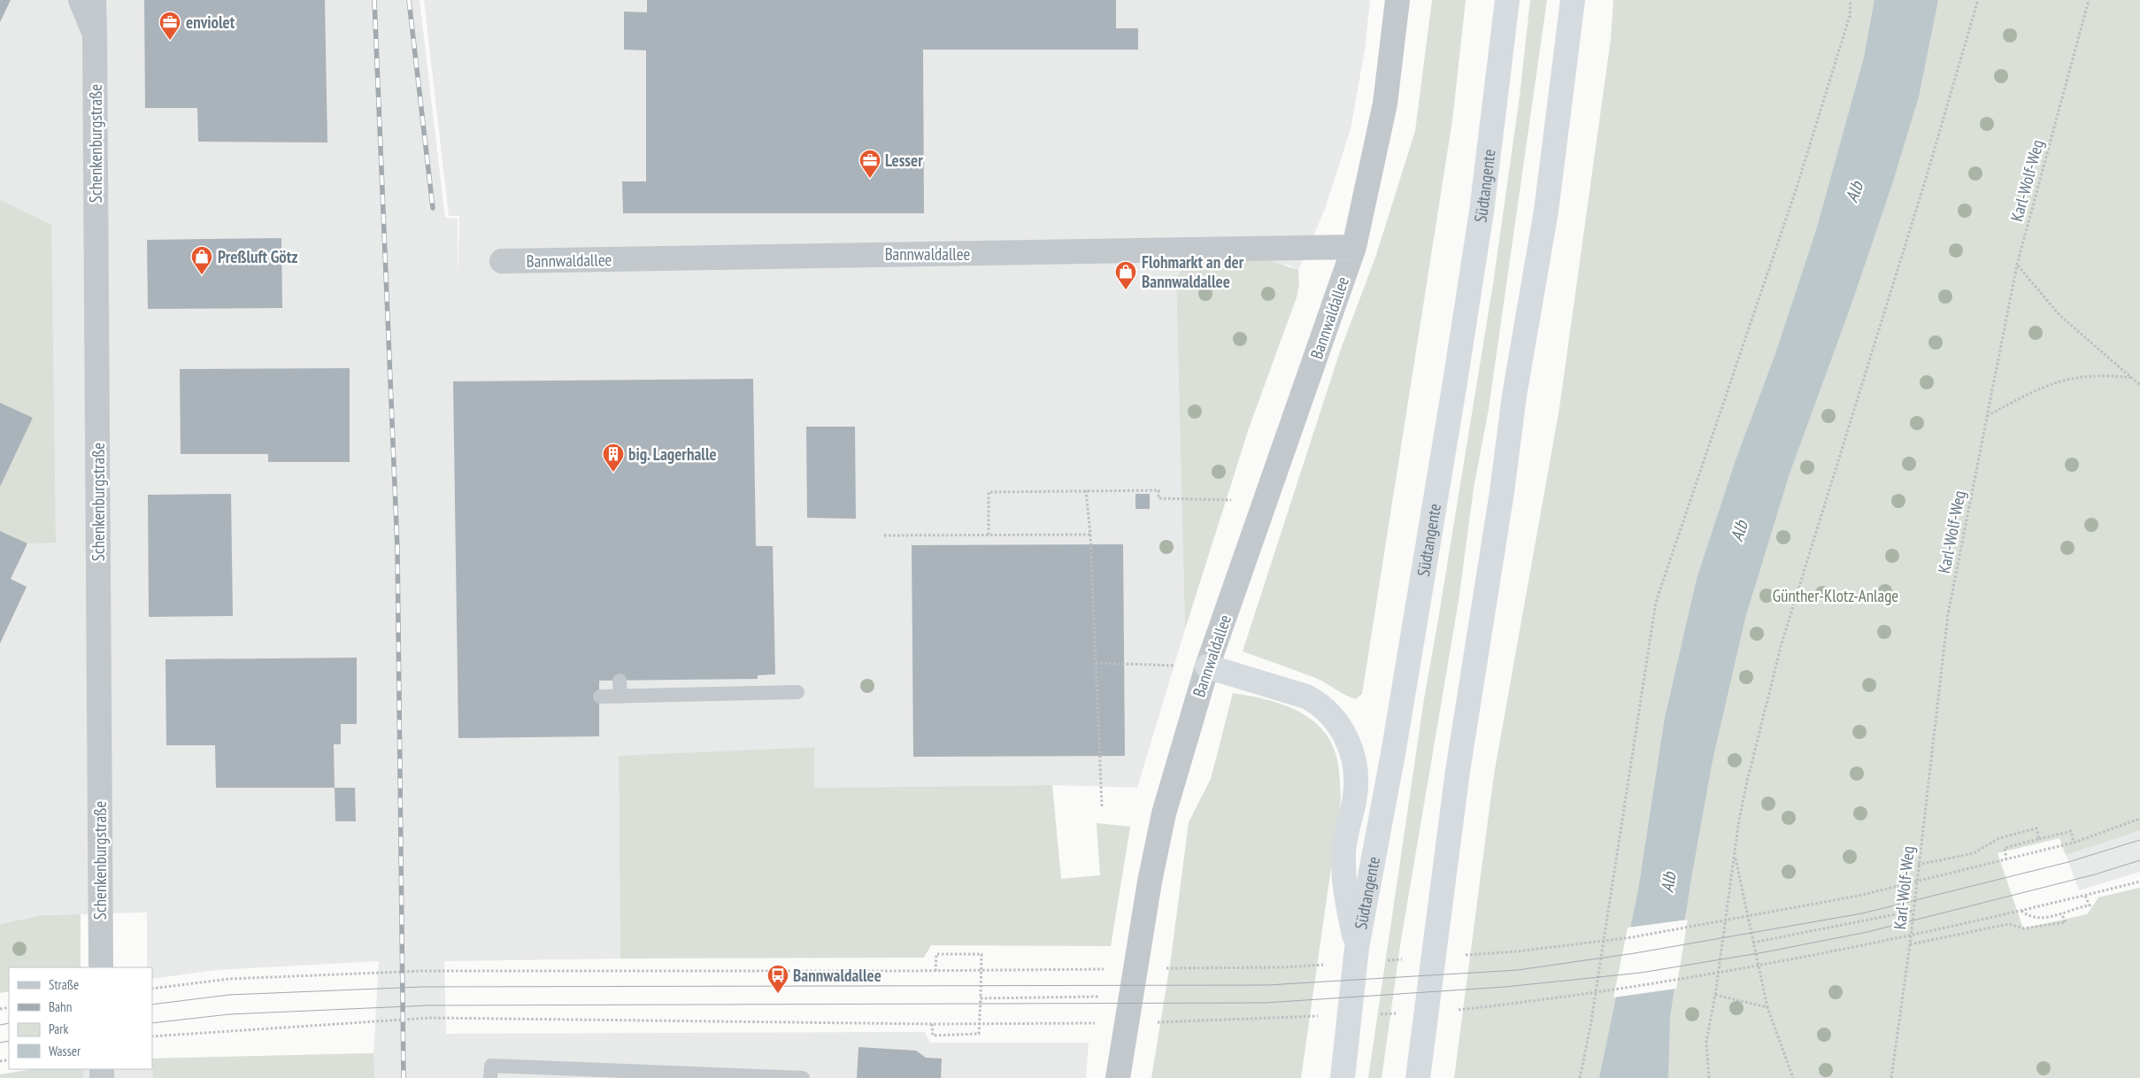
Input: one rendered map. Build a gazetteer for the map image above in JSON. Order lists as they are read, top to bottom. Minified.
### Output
{"streets":{"highway":["Südtangente"],"street":["Schenkenburgstraße","Bannwaldallee"],"path":["Karl-Wolf-Weg"]},"water":["Alb"],"parks":["Günther-Klotz-Anlage"],"places":{"office":["enviolet","Lesser"],"shop":["Preßluft Götz","Flohmarkt an der Bannwaldallee"],"building":["big. Lagerhalle"],"bus stop":["Bannwaldallee"]},"legend":["Straße","Bahn","Park","Wasser"]}
